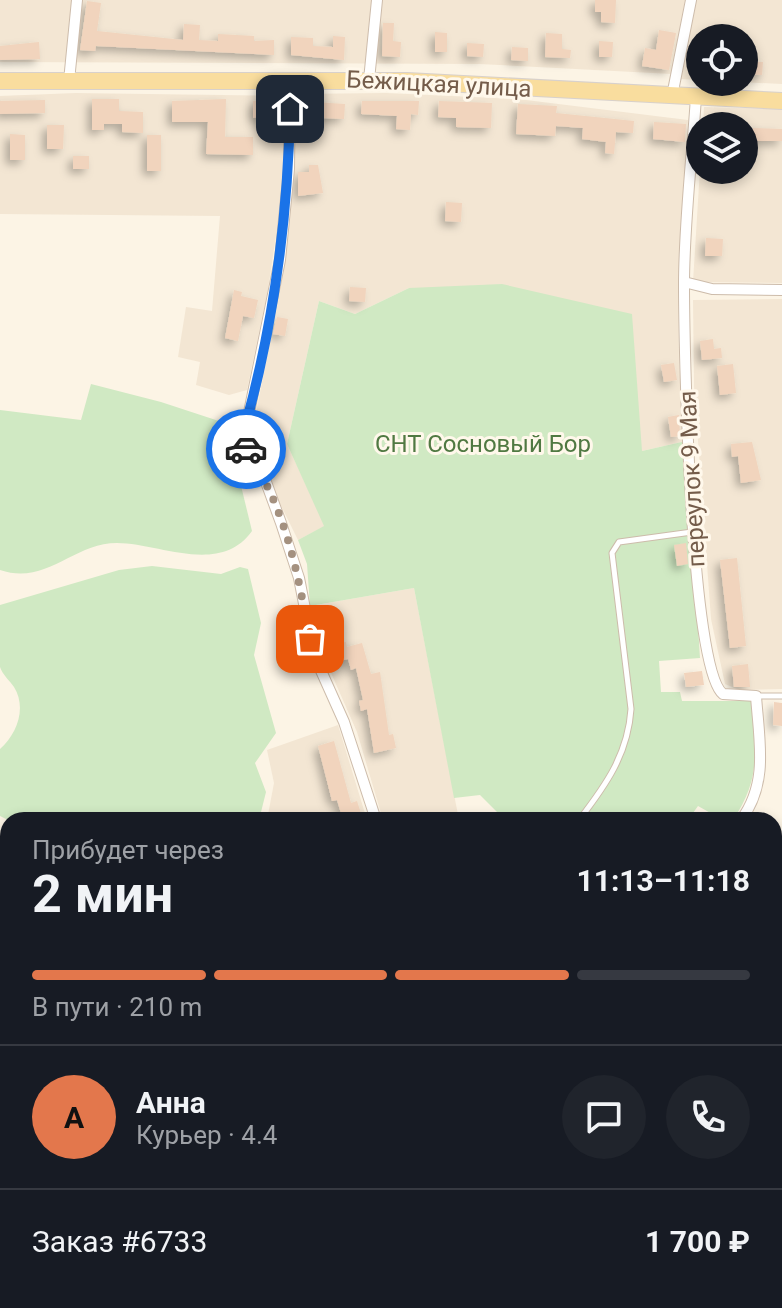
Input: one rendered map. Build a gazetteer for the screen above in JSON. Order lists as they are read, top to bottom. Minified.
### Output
{"streets":{"main road":["Бежицкая улица"],"street":["переулок 9 Мая"]},"crossings":[["Бежицкая улица","переулок 9 Мая"]],"parks":["СНТ Сосновый Бор"],"page":{"heading":["2 мин","Прибудет через","11:13–11:18"],"panel":["Анна","Курьер · 4.4","Заказ #6733","1 700 ₽"],"bar":"В пути · 210 m","round":"А"}}
